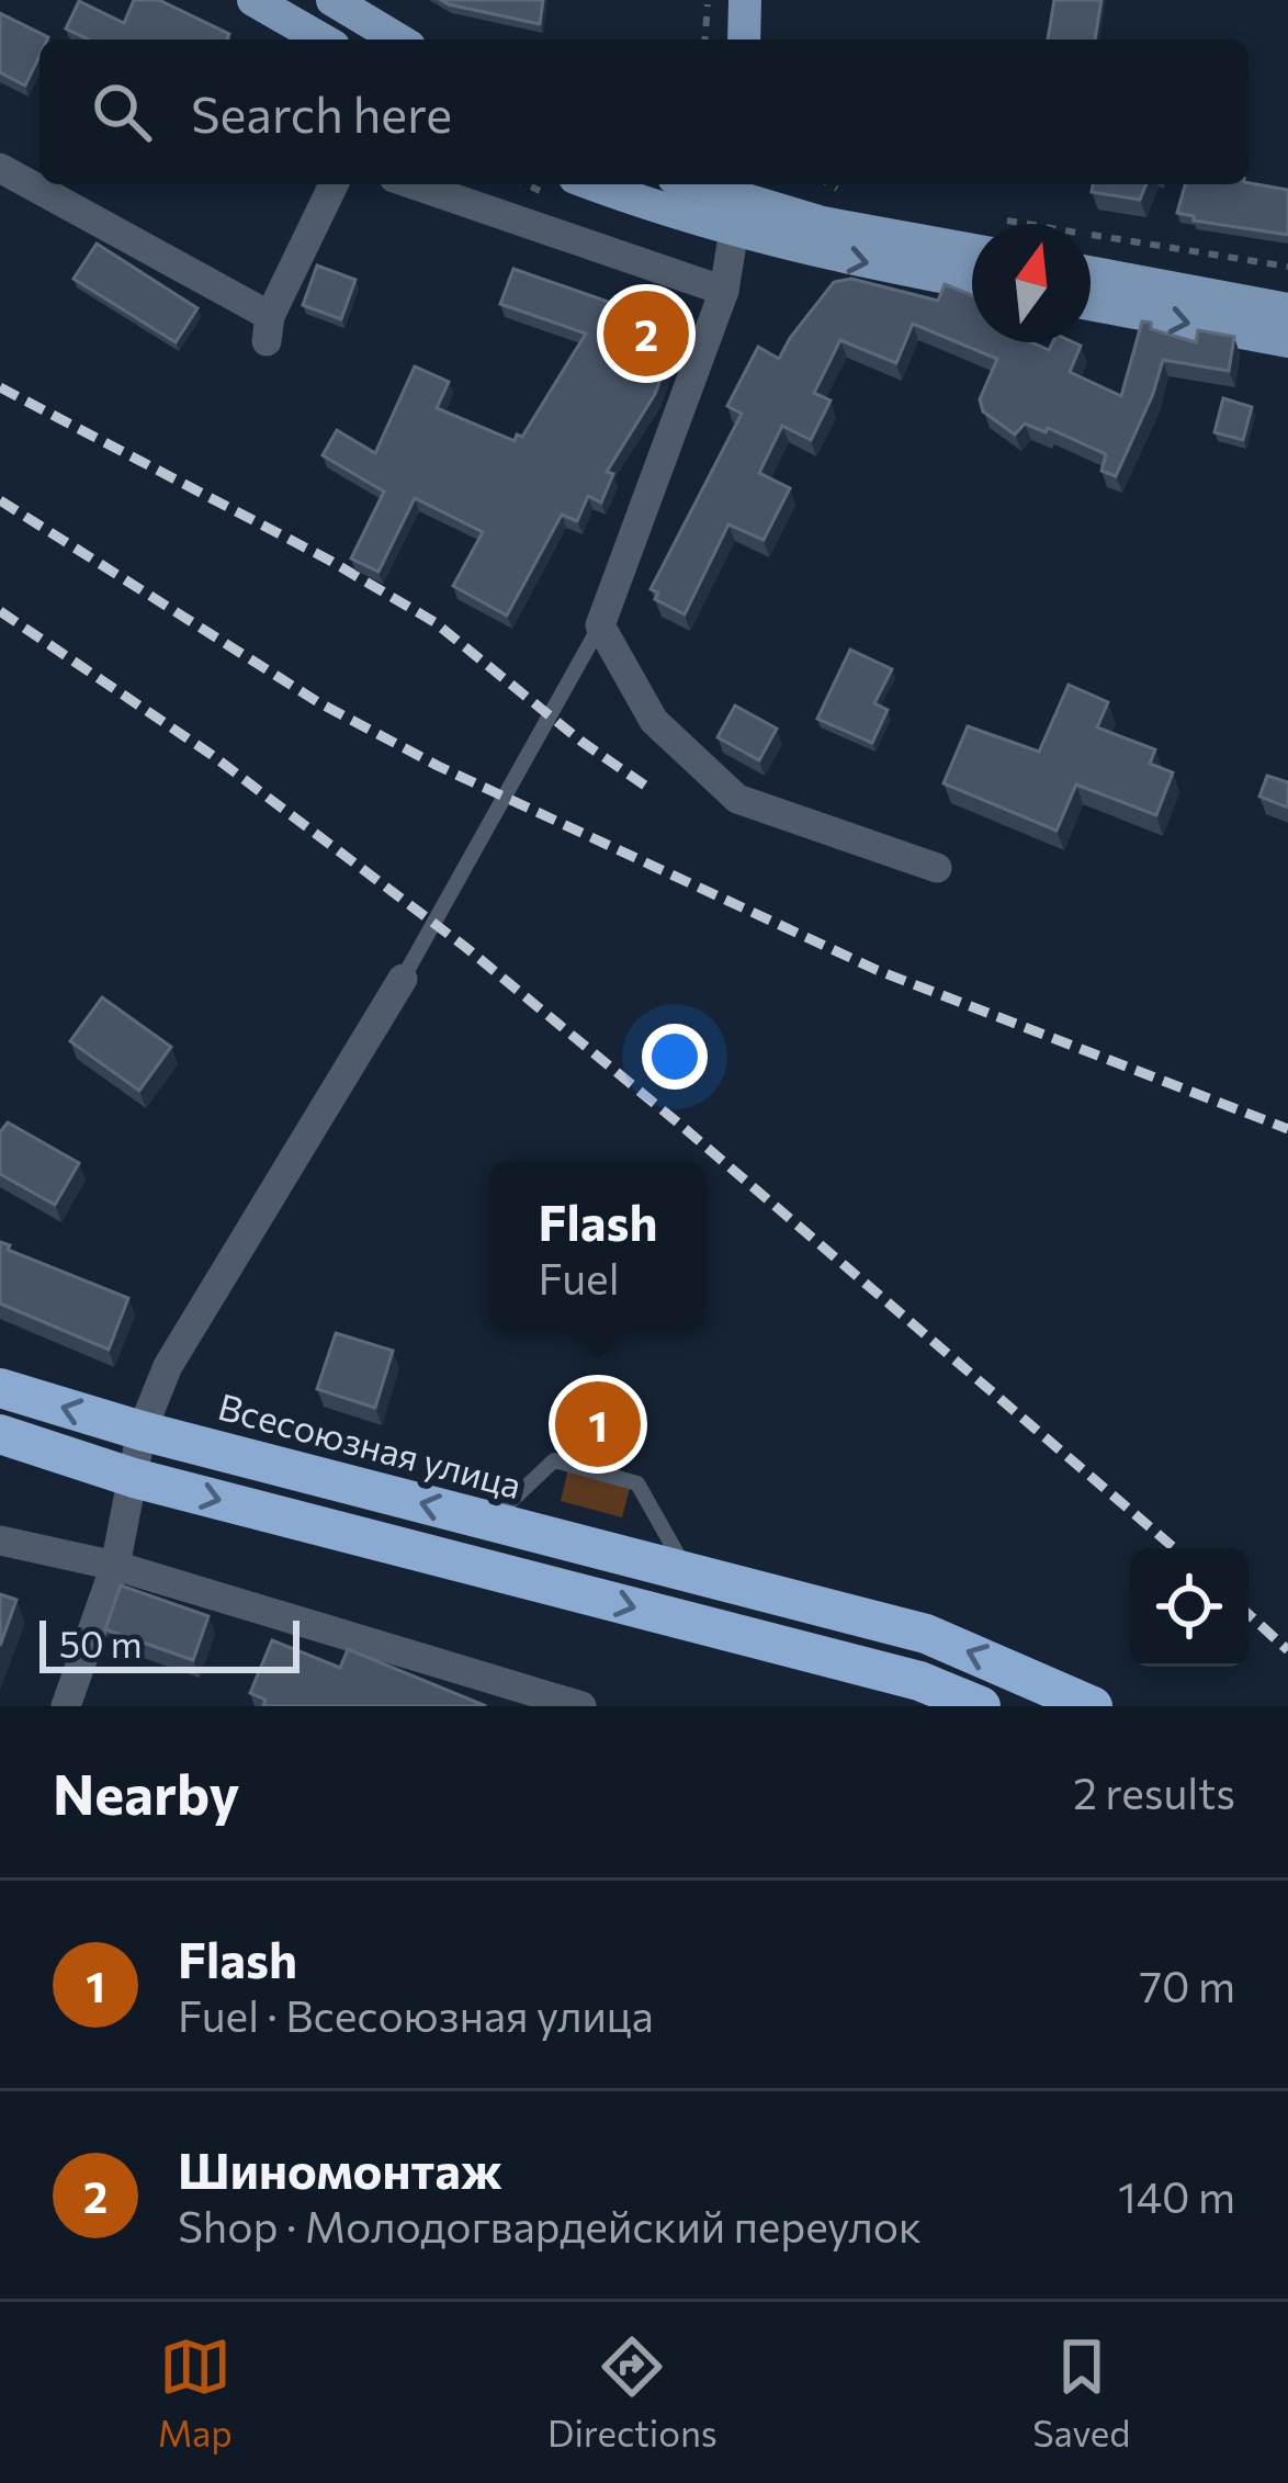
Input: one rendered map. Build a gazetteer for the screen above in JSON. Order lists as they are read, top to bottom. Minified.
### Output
{"streets":{"highway":["Всесоюзная улица"]},"scale_bar":"50 m","north":"top","page":{"search":"Search here","pins":["2","1"],"popup":["Flash","Fuel"],"scale":"50 m","heading":["Nearby","2 results"],"list":[{"mark":"1","name":"Flash","note":"Fuel · Всесоюзная улица","value":"70 m"},{"mark":"2","name":"Шиномонтаж","note":"Shop · Молодогвардейский переулок","value":"140 m"}],"nav":["Map","Directions","Saved"]}}
